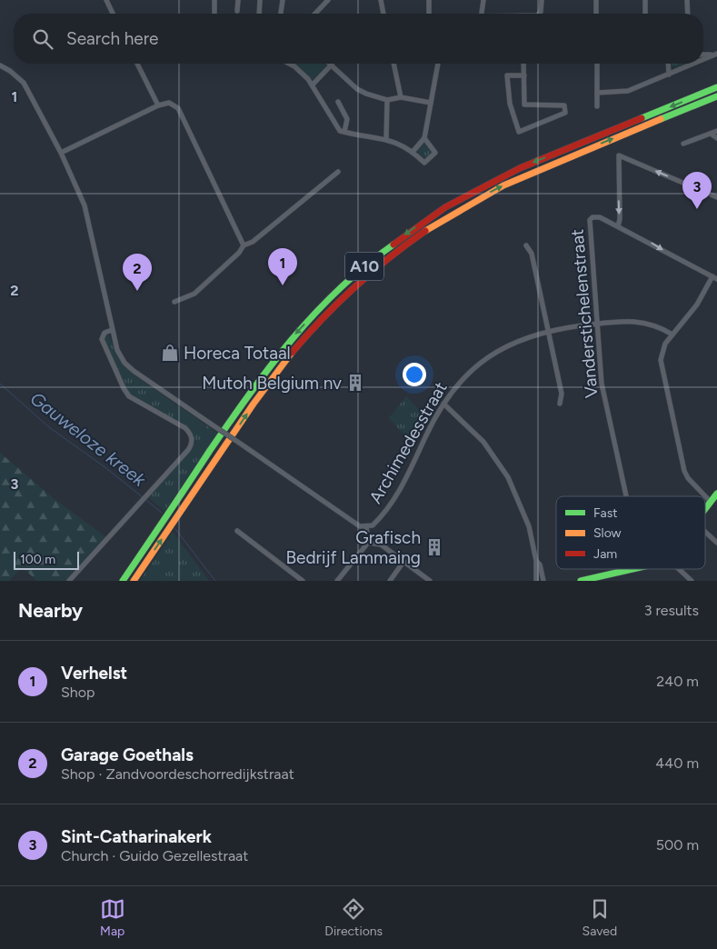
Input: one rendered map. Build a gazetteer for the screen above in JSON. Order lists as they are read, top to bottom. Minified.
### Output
{"streets":{"main road":["A10"],"street":["Vanderstichelenstraat","Archimedesstraat"]},"crossings":[["Vanderstichelenstraat","Archimedesstraat"]],"water":["Gauweloze kreek"],"places":{"shop":["Horeca Totaal"],"building":["Mutoh Belgium nv","Grafisch Bedrijf Lammaing"]},"legend":["Fast","Slow","Jam"],"scale_bar":"100 m","page":{"search":"Search here","pins":["3","1","2"],"scale":"100 m","heading":["Nearby","3 results"],"list":[{"mark":"1","name":"Verhelst","note":"Shop","value":"240 m"},{"mark":"2","name":"Garage Goethals","note":"Shop · Zandvoordeschorredijkstraat","value":"440 m"},{"mark":"3","name":"Sint-Catharinakerk","note":"Church · Guido Gezellestraat","value":"500 m"}],"nav":["Map","Directions","Saved"]},"grid":{"rows":["1","2","3"]}}
